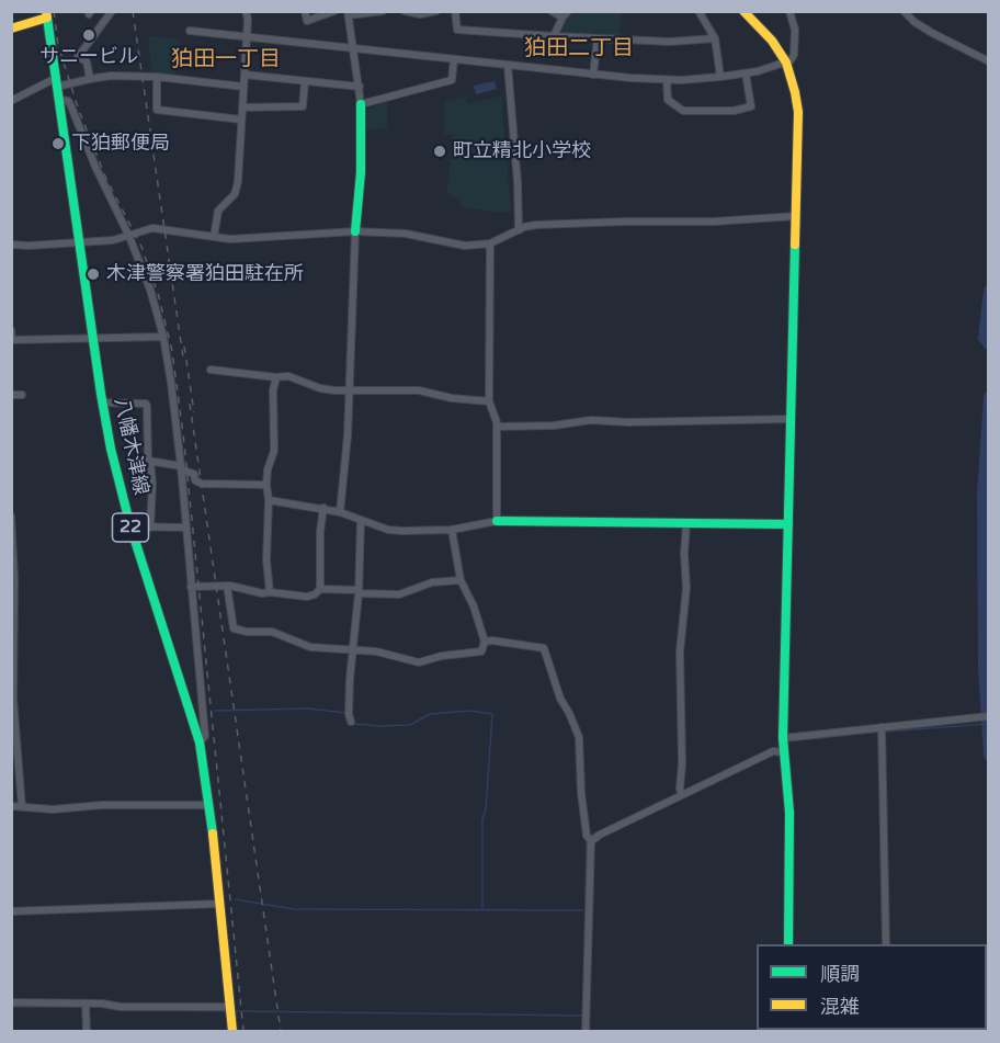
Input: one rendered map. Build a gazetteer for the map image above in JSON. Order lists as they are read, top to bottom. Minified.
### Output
{"streets":{"street":["八幡木津線","22"]},"districts":["狛田二丁目","狛田一丁目"],"places":["サニービル","下狛郵便局","町立精北小学校","木津警察署狛田駐在所"],"legend":["順調","混雑"]}
